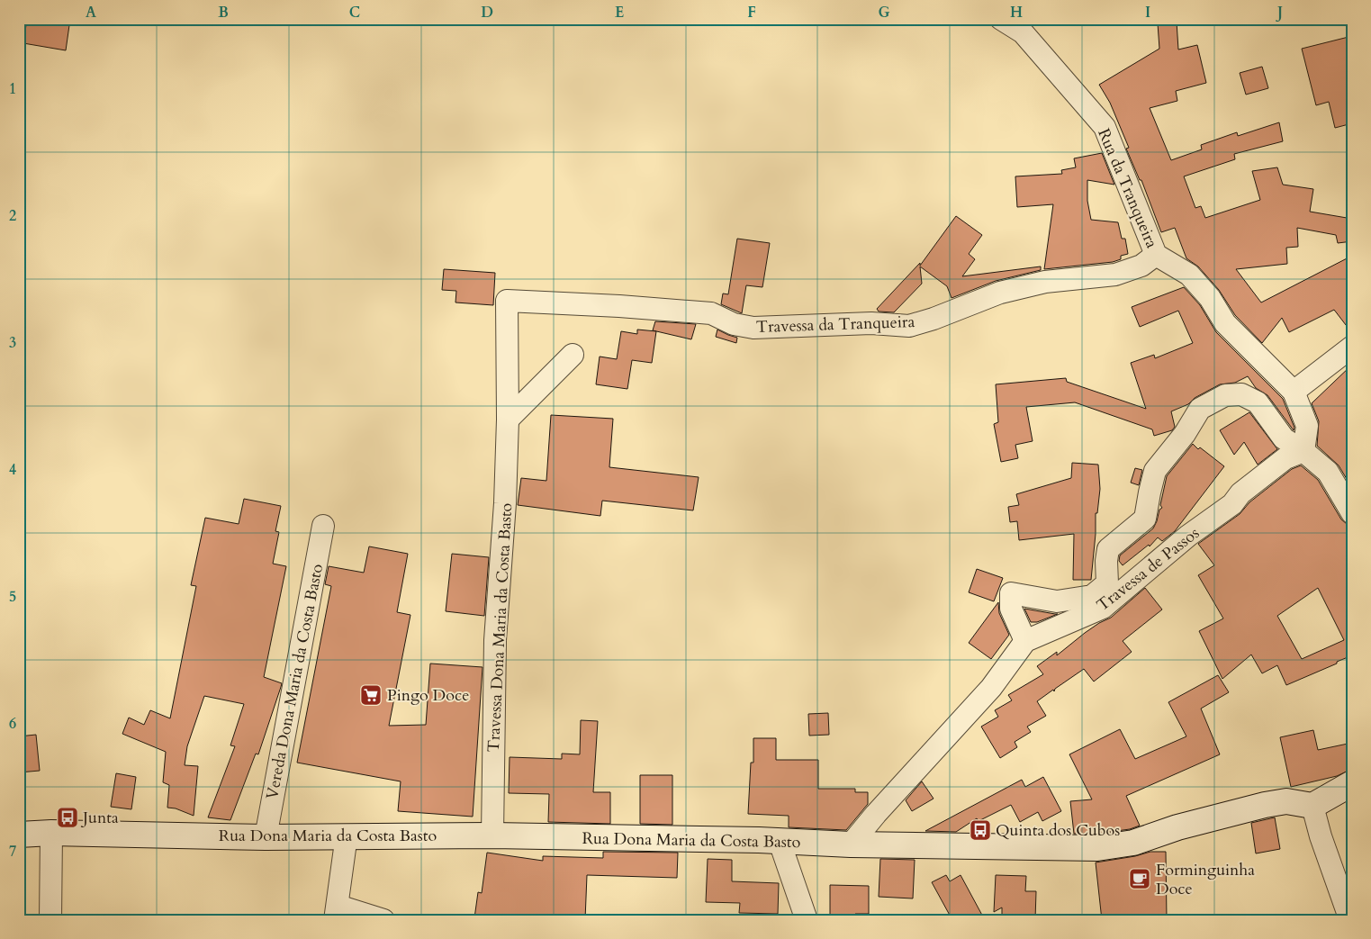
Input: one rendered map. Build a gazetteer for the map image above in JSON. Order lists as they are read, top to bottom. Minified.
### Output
{"streets":{"street":["Rua da Tranqueira","Travessa da Tranqueira","Travessa de Passos","Travessa Dona Maria da Costa Basto","Vereda Dona Maria da Costa Basto","Rua Dona Maria da Costa Basto"]},"crossings":[["Rua da Tranqueira","Travessa da Tranqueira"],["Travessa da Tranqueira","Travessa Dona Maria da Costa Basto"],["Travessa Dona Maria da Costa Basto","Rua Dona Maria da Costa Basto"],["Vereda Dona Maria da Costa Basto","Rua Dona Maria da Costa Basto"]],"places":{"supermarket":["Pingo Doce"],"bus stop":["Junta","Quinta dos Cubos"],"cafe":["Forminguinha Doce"]},"grid":{"columns":["A","B","C","D","E","F","G","H","I","J"],"rows":["1","2","3","4","5","6","7"]}}
